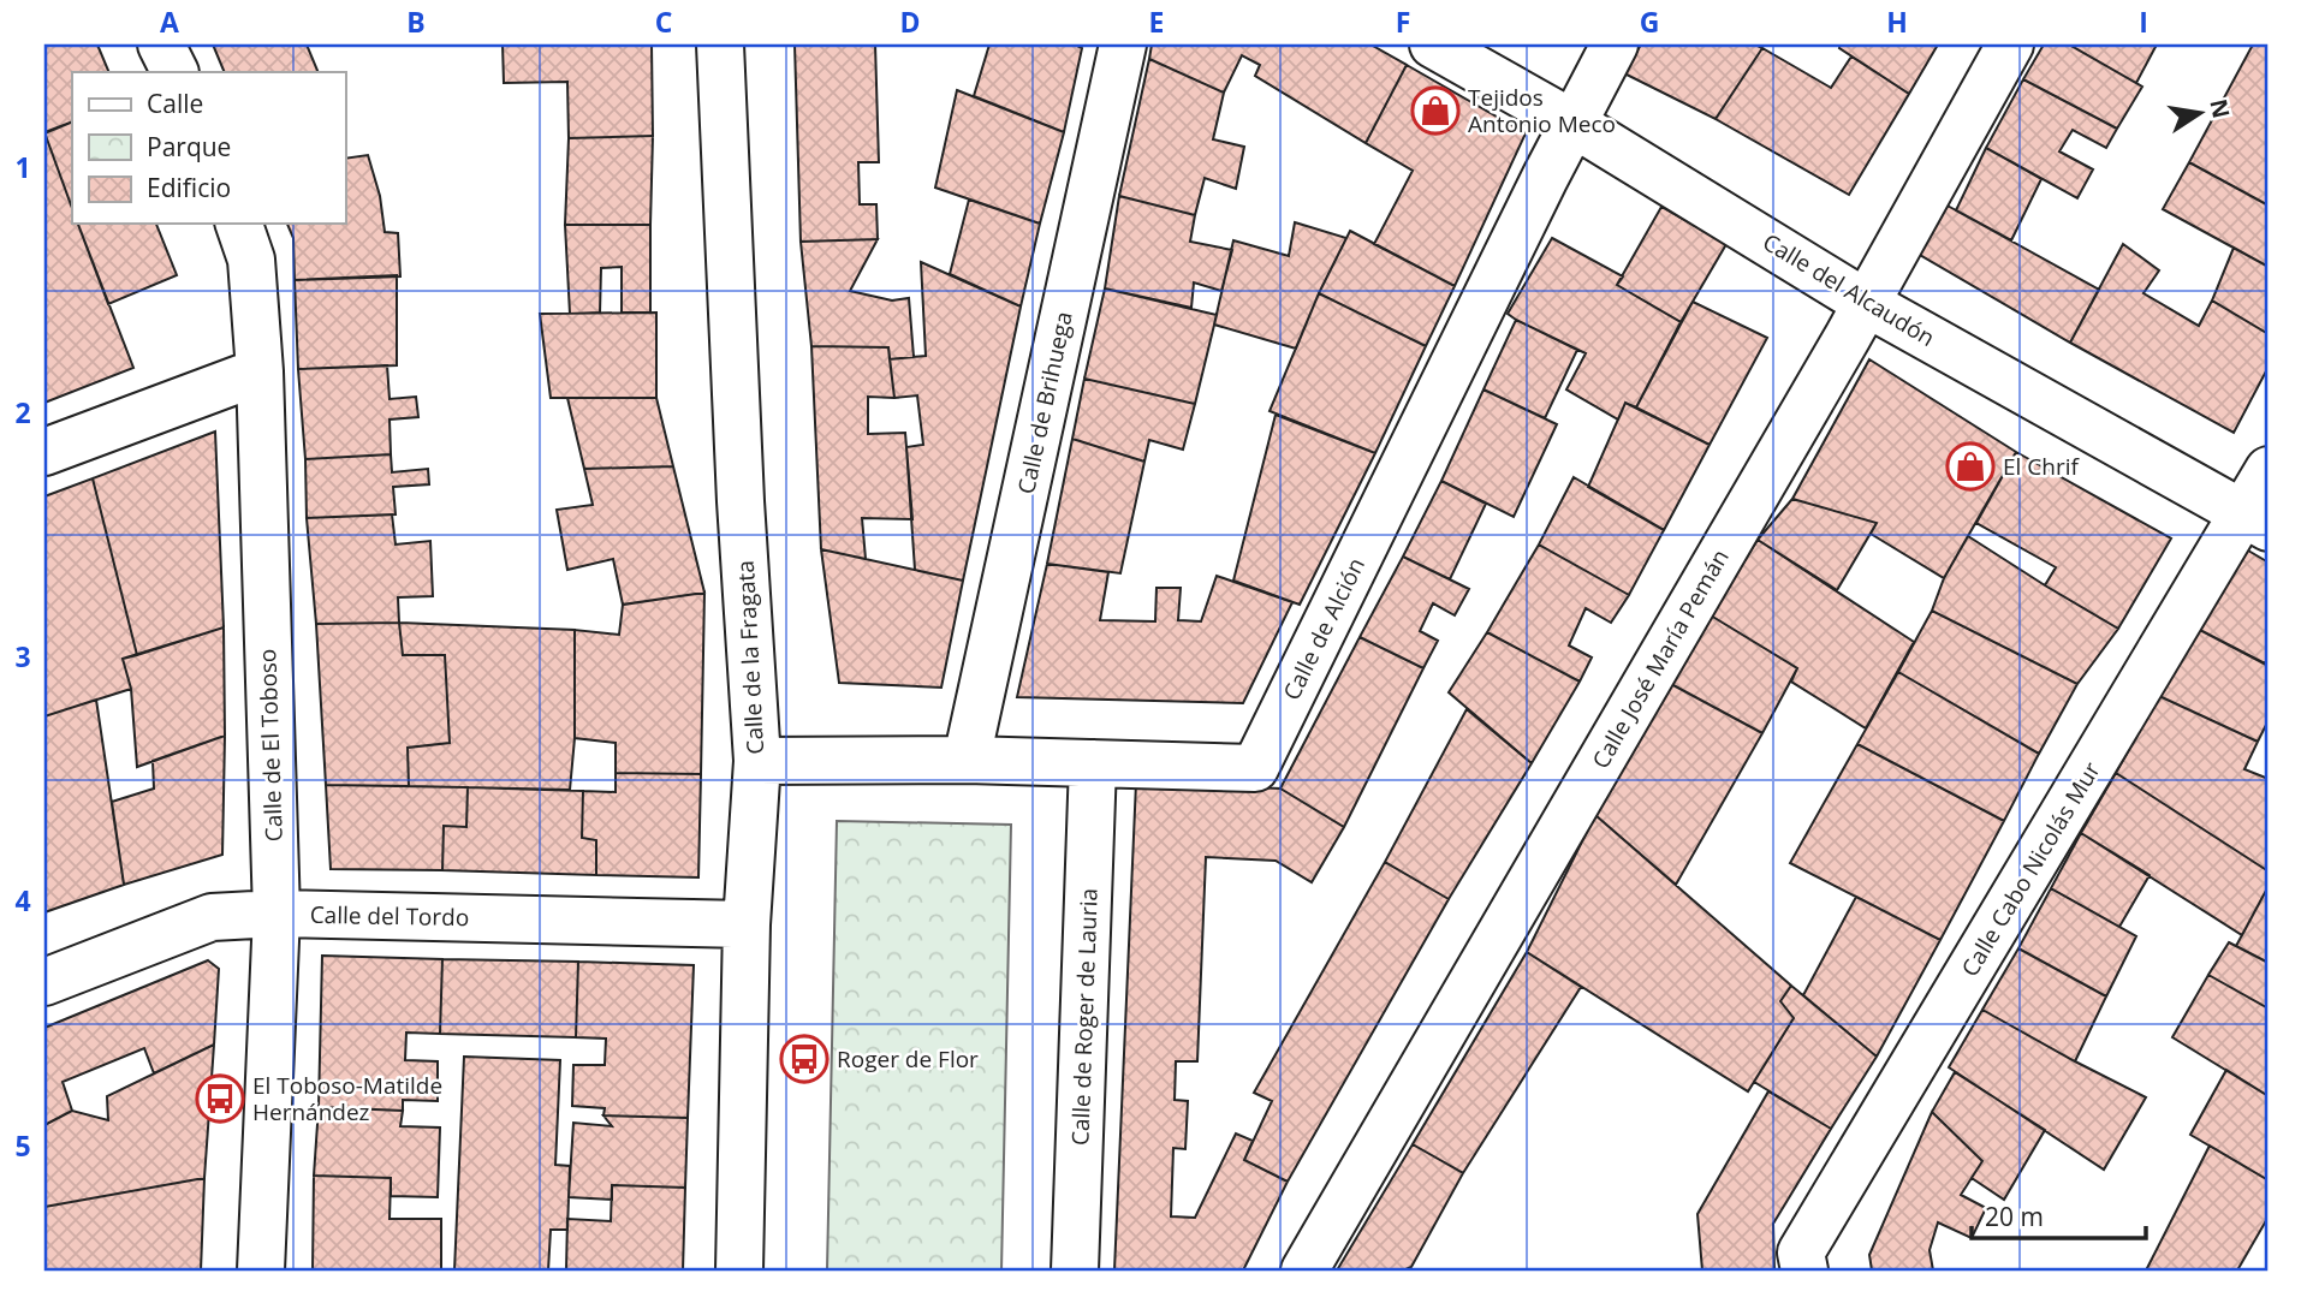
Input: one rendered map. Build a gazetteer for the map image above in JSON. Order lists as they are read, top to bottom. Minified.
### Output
{"streets":{"street":["Calle del Alcaudón","Calle de Brihuega","Calle de Alción","Calle de la Fragata","Calle José María Pemán","Calle de El Toboso","Calle Cabo Nicolás Mur","Calle del Tordo","Calle de Roger de Lauria"]},"crossings":[["Calle del Alcaudón","Calle de Alción"],["Calle del Alcaudón","Calle José María Pemán"],["Calle del Alcaudón","Calle Cabo Nicolás Mur"],["Calle de Brihuega","Calle de Alción"],["Calle de Alción","Calle de la Fragata"],["Calle de Alción","Calle de Roger de Lauria"],["Calle de la Fragata","Calle del Tordo"],["Calle de El Toboso","Calle del Tordo"]],"places":{"shop":["Tejidos Antonio Meco","El Chrif"],"bus stop":["Roger de Flor","El Toboso-Matilde Hernández"]},"legend":["Calle","Parque","Edificio"],"scale_bar":"20 m","north":"right","grid":{"columns":["A","B","C","D","E","F","G","H","I"],"rows":["1","2","3","4","5"]}}
